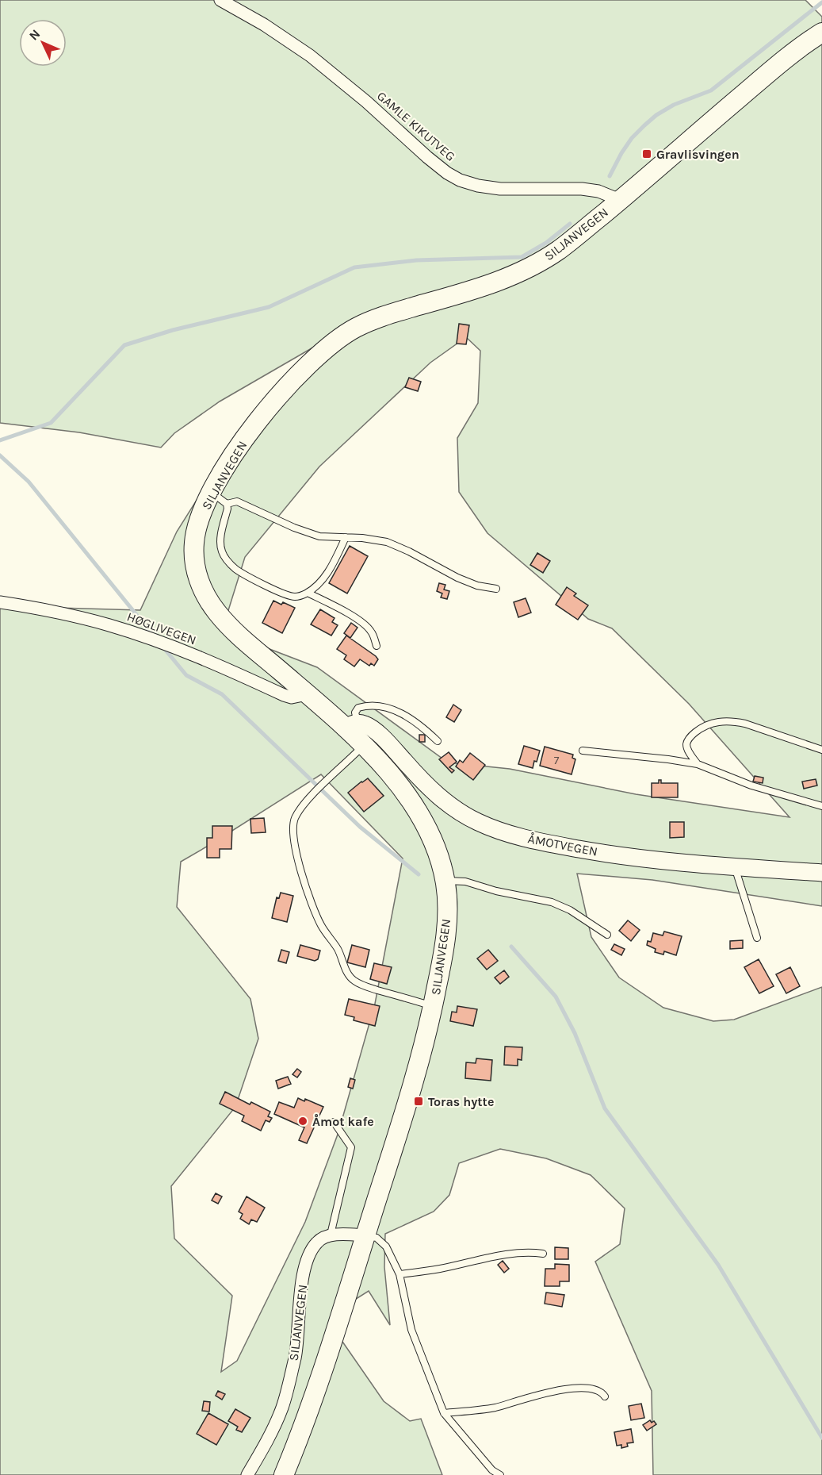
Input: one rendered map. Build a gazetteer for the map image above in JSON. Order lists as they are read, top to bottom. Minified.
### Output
{"streets":{"main road":["SILJANVEGEN","ÅMOTVEGEN"],"street":["GAMLE KIKUTVEG","HØGLIVEGEN"]},"crossings":[["GAMLE KIKUTVEG","SILJANVEGEN"],["SILJANVEGEN","HØGLIVEGEN"],["SILJANVEGEN","ÅMOTVEGEN"]],"places":{"transit":["Gravlisvingen","Toras hytte"],"other":["Åmot kafe"]},"house_numbers":["7"],"north":"top left"}
